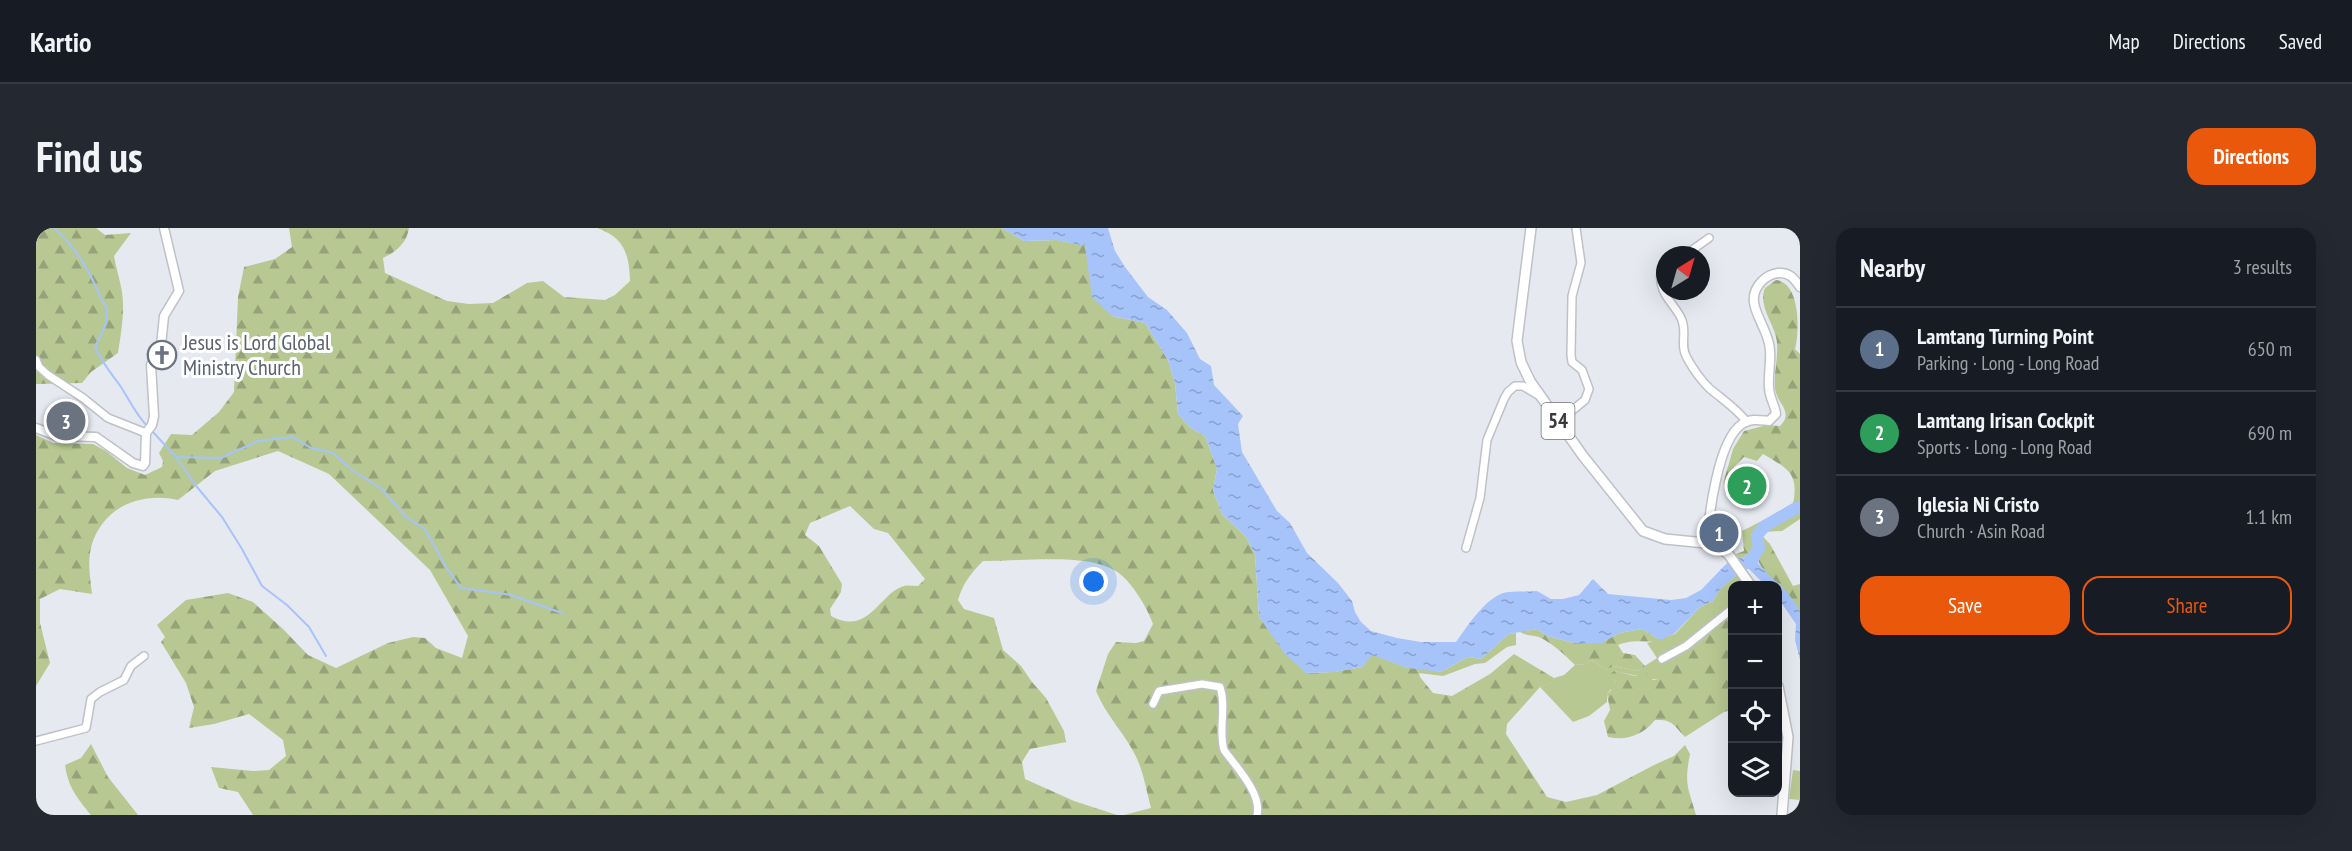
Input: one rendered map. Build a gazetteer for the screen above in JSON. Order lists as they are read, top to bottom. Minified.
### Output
{"streets":{"highway":["54"]},"places":{"church":["Jesus is Lord Global Ministry Church"]},"north":"top right","page":{"header":"Kartio","nav":["Map","Directions","Saved"],"buttons":["Directions",["Save","Share"]],"title":"Find us","heading":["Nearby","3 results"],"list":[{"mark":"1","name":"Lamtang Turning Point","note":"Parking · Long - Long Road","value":"650 m"},{"mark":"2","name":"Lamtang Irisan Cockpit","note":"Sports · Long - Long Road","value":"690 m"},{"mark":"3","name":"Iglesia Ni Cristo","note":"Church · Asin Road","value":"1.1 km"}],"pins":["3","2","1"],"map_buttons":["+","−"]}}
